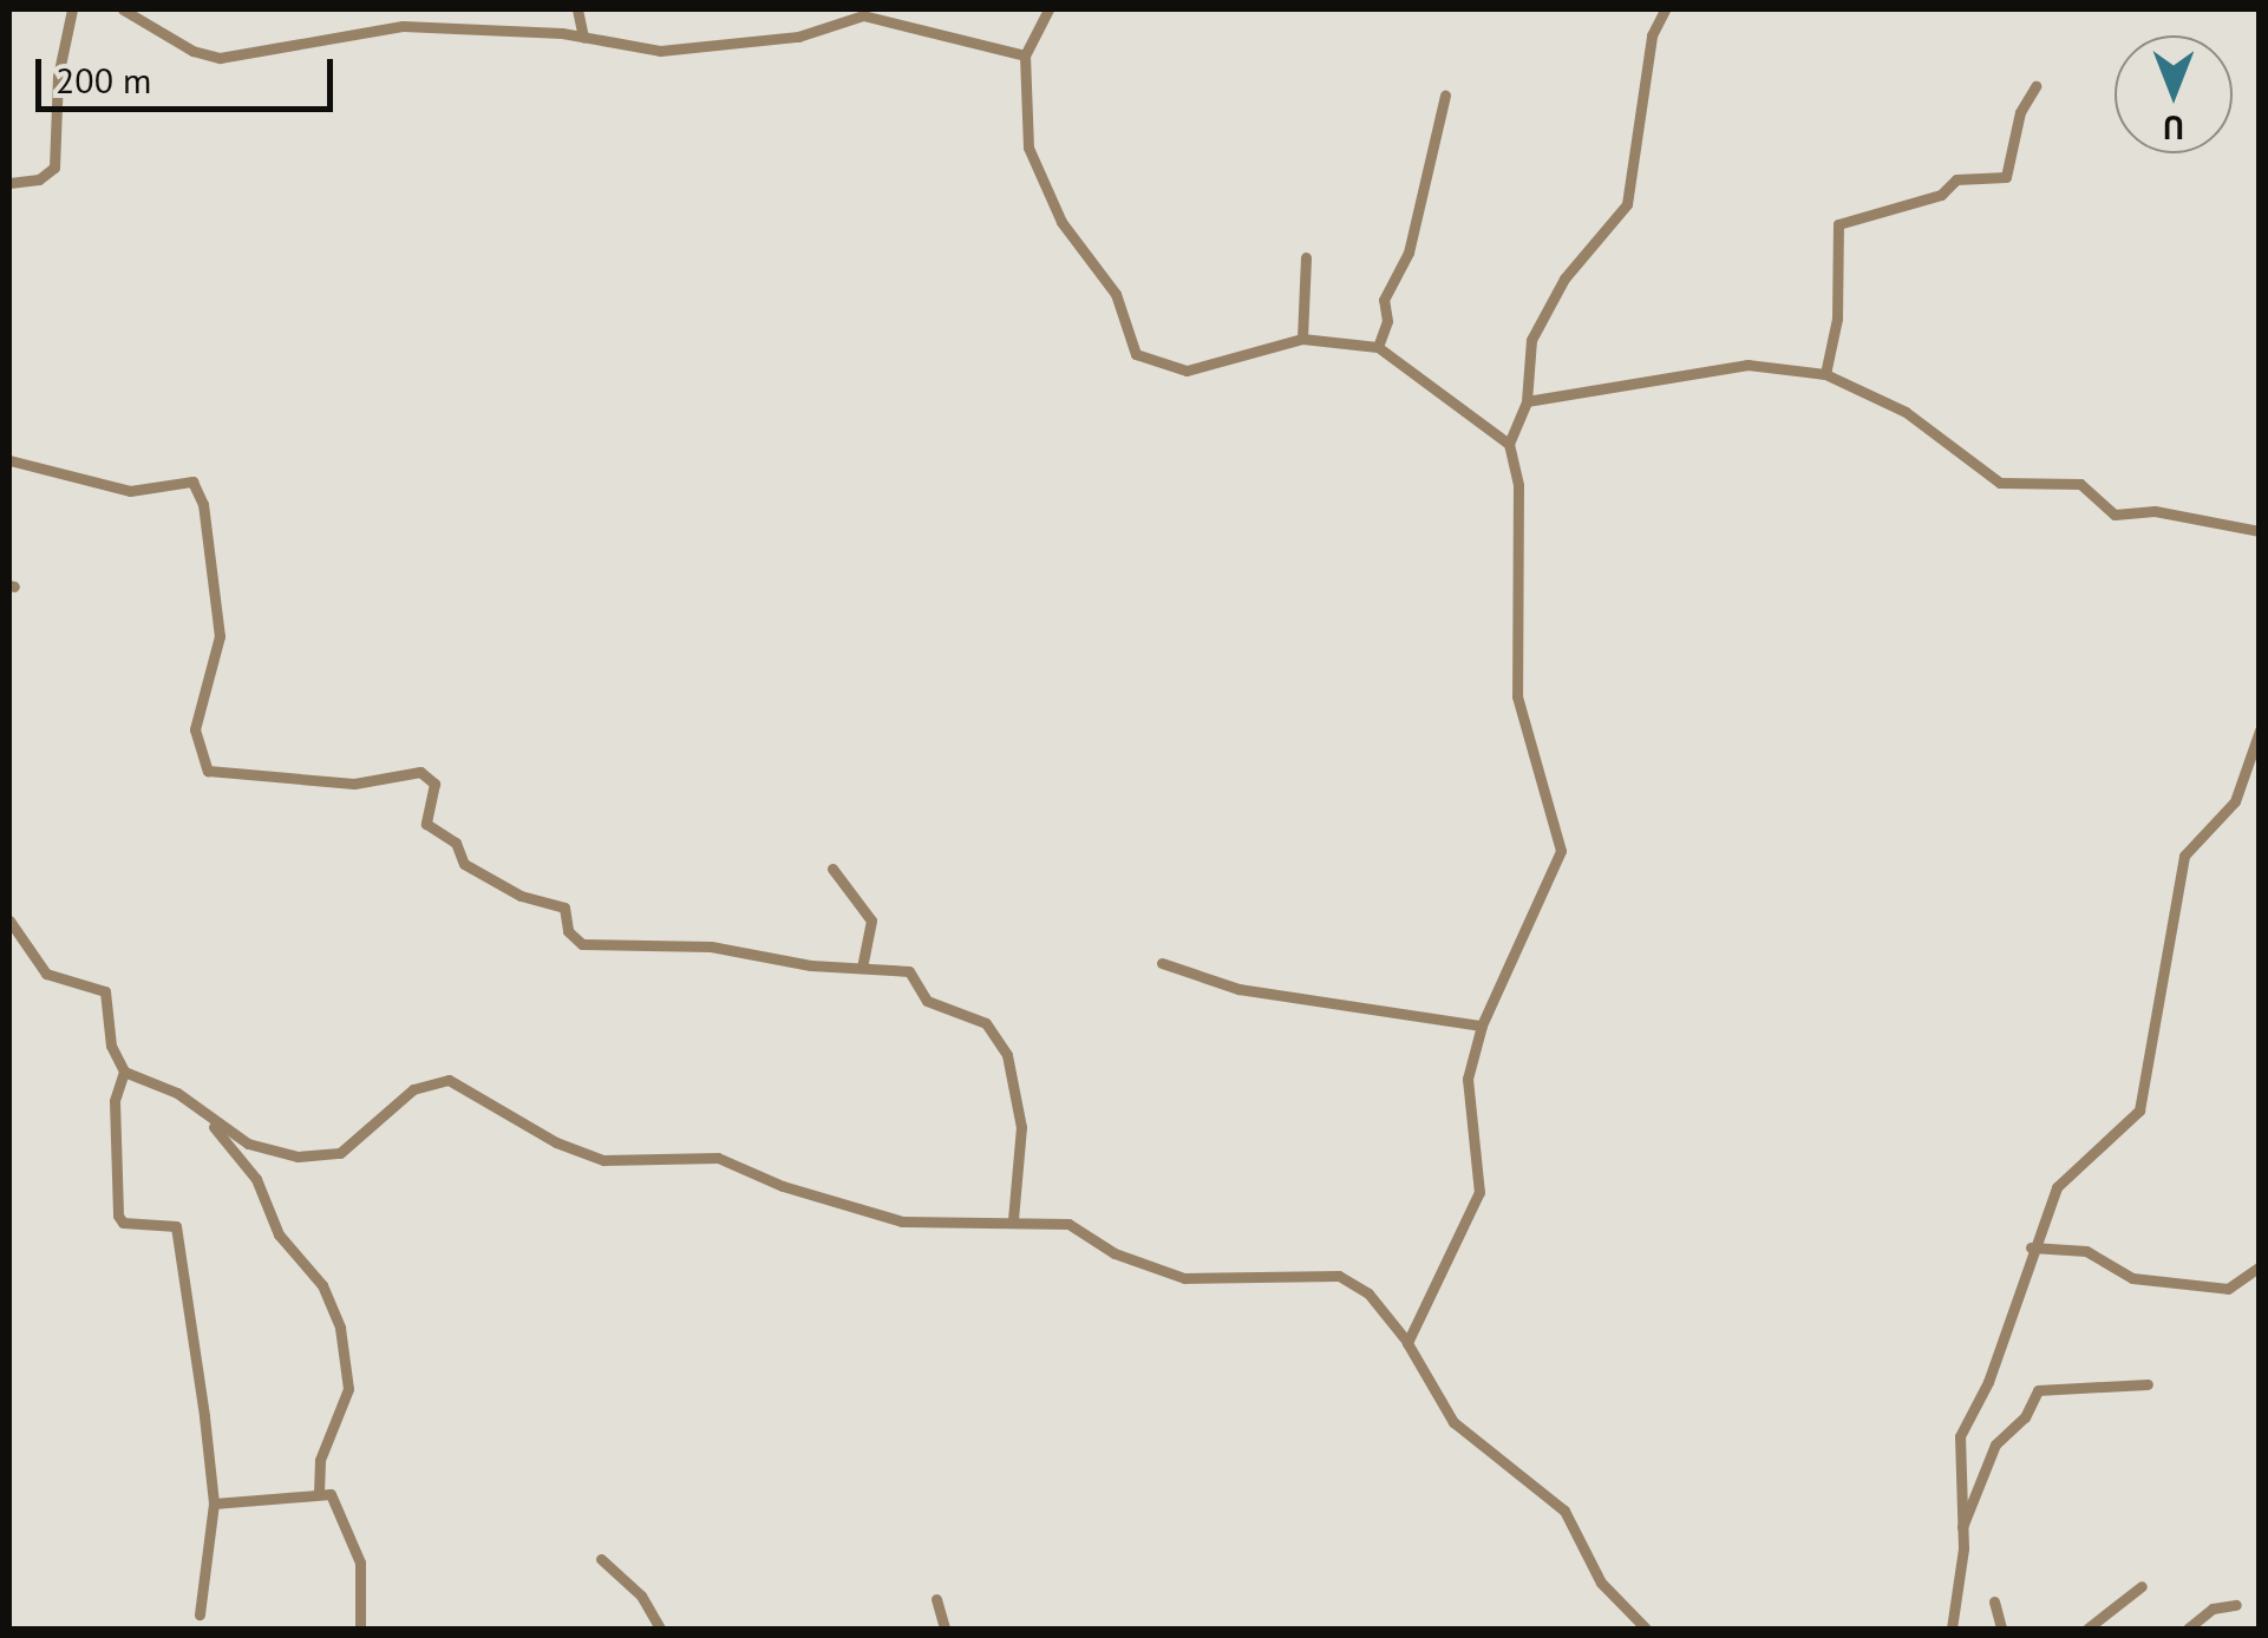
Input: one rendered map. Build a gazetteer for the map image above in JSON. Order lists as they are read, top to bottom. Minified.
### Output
{"scale_bar":"200 m","north":"bottom"}
